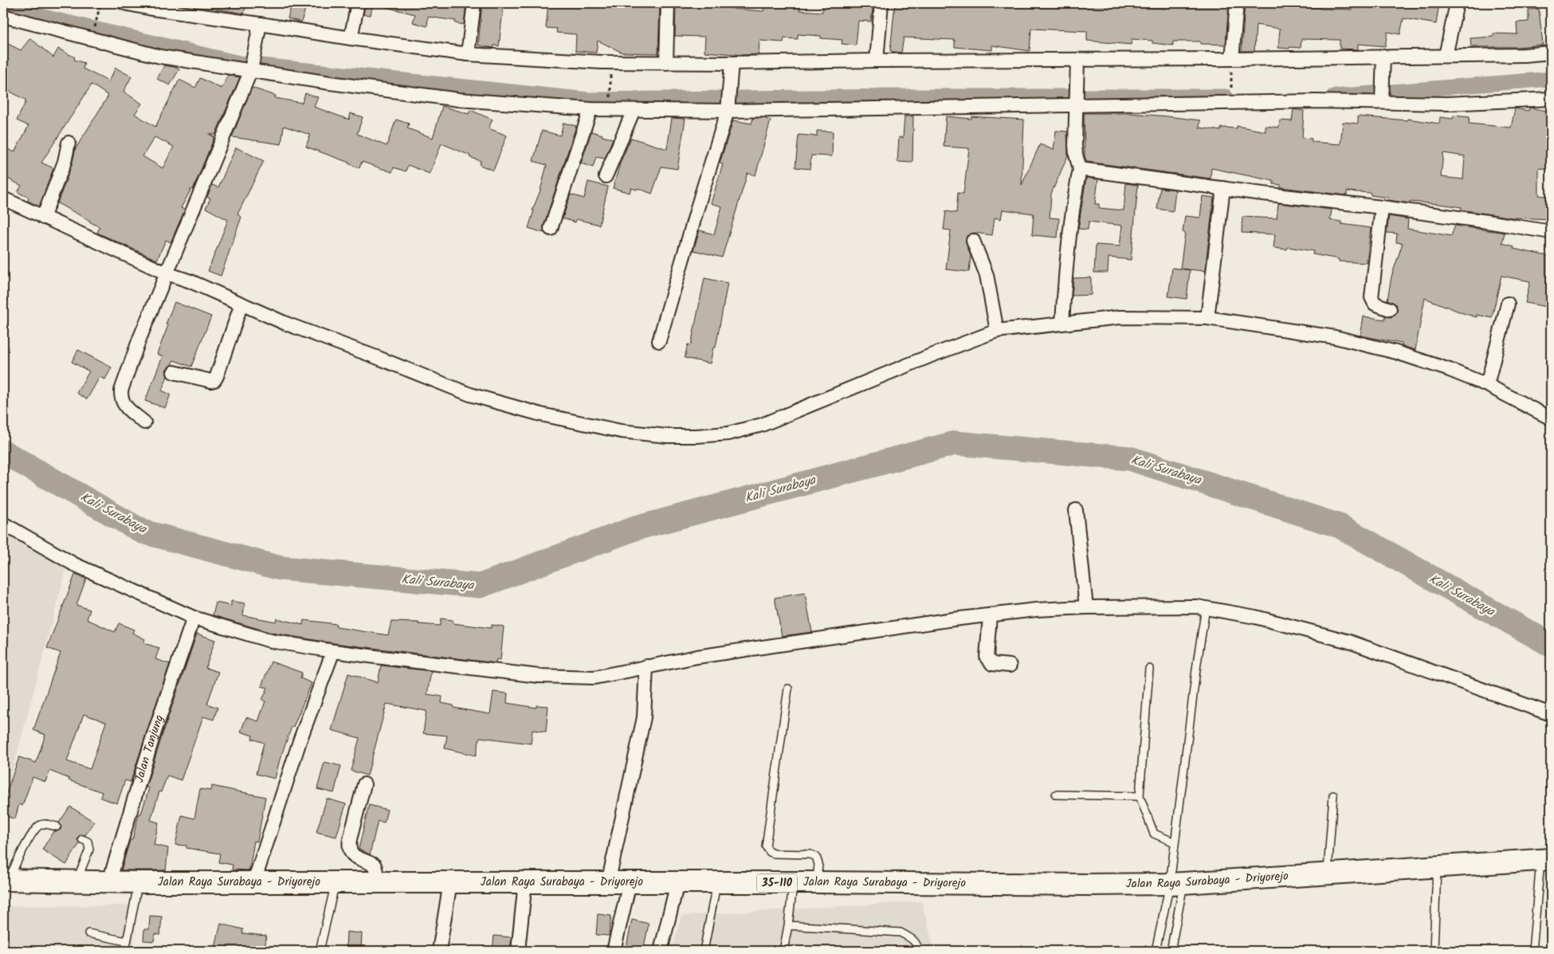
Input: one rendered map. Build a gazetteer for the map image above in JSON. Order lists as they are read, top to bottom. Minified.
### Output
{"streets":{"main road":["Jalan Raya Surabaya - Driyorejo","35-110"],"street":["Jalan Tanjung"]},"crossings":[["Jalan Tanjung","Jalan Raya Surabaya - Driyorejo"]],"water":["Kali Surabaya"]}
